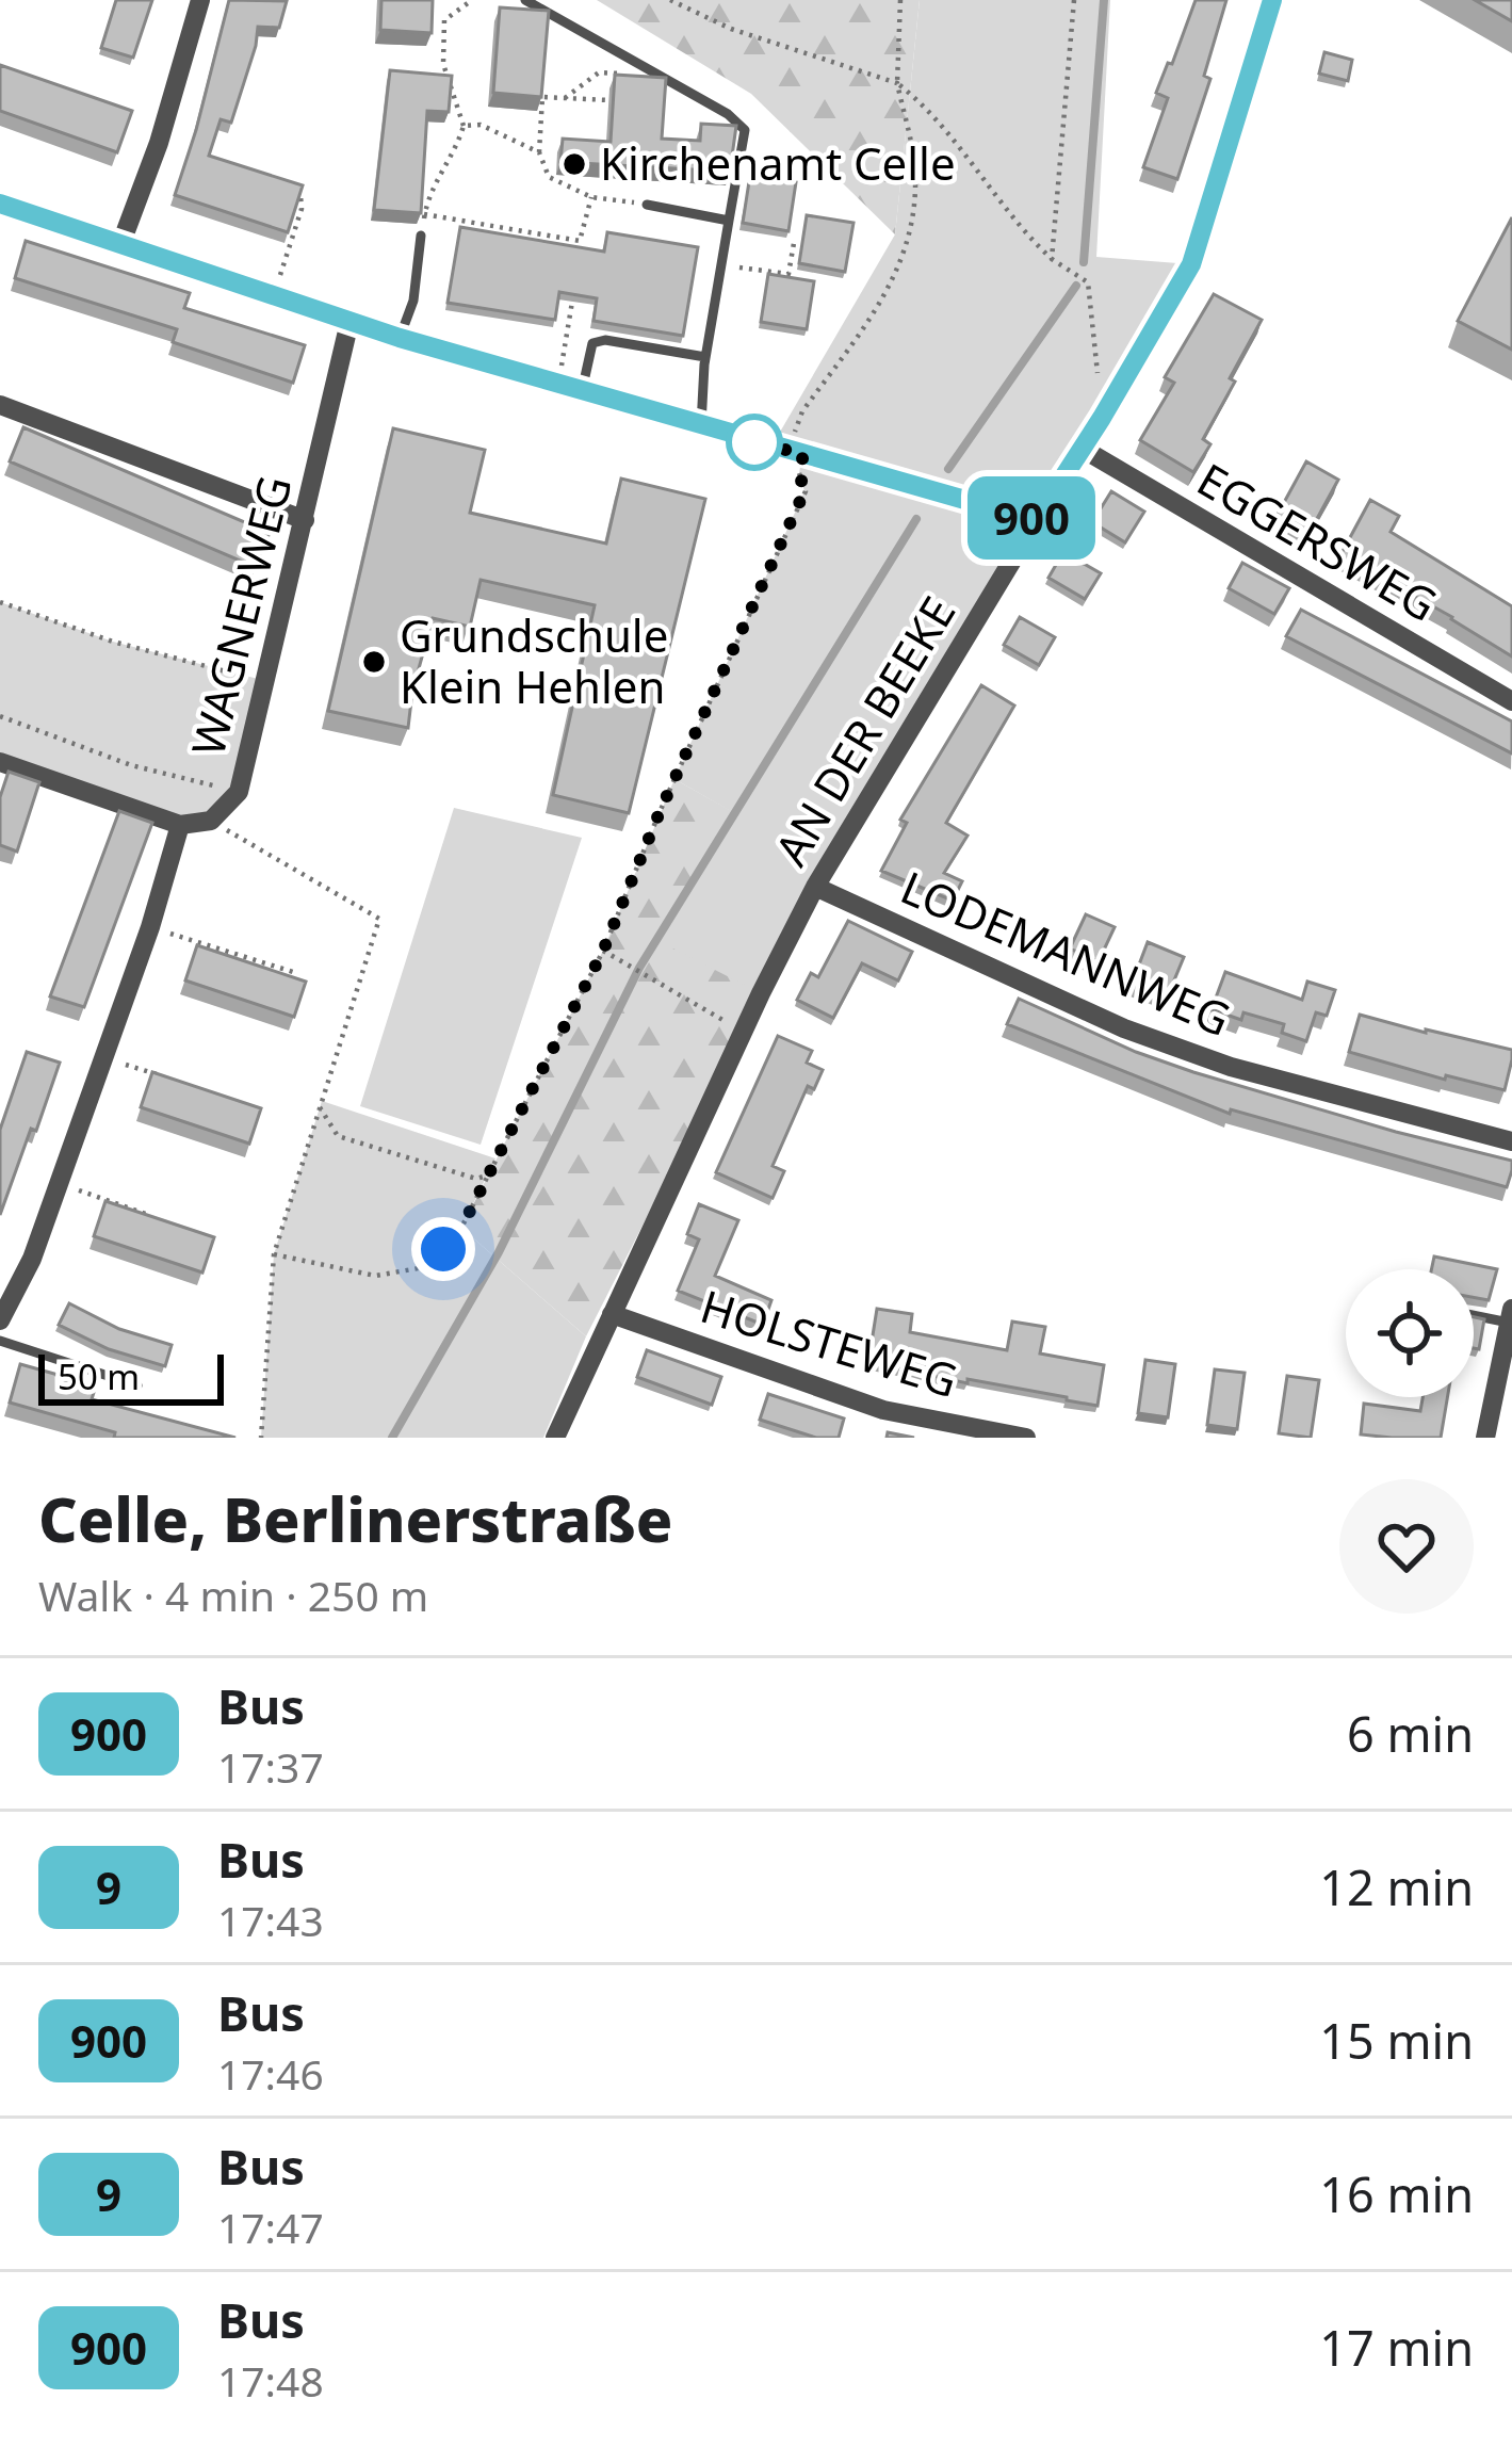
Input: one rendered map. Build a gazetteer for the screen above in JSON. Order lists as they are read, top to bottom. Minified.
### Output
{"streets":{"street":["EGGERSWEG","WAGNERWEG","AN DER BEEKE","LODEMANNWEG","HOLSTEWEG"]},"crossings":[["EGGERSWEG","AN DER BEEKE"],["AN DER BEEKE","LODEMANNWEG"],["AN DER BEEKE","HOLSTEWEG"]],"places":["Kirchenamt Celle","Grundschule Klein Hehlen"],"lines":["bus line 900"],"scale_bar":"50 m","page":{"on_map":"900","scale":"50 m","heading":["Celle, Berlinerstraße","Walk · 4 min · 250 m"],"list":[{"mark":"900","name":"Bus","note":"17:37","value":"6 min"},{"mark":"9","name":"Bus","note":"17:43","value":"12 min"},{"mark":"900","name":"Bus","note":"17:46","value":"15 min"},{"mark":"9","name":"Bus","note":"17:47","value":"16 min"},{"mark":"900","name":"Bus","note":"17:48","value":"17 min"}]}}
